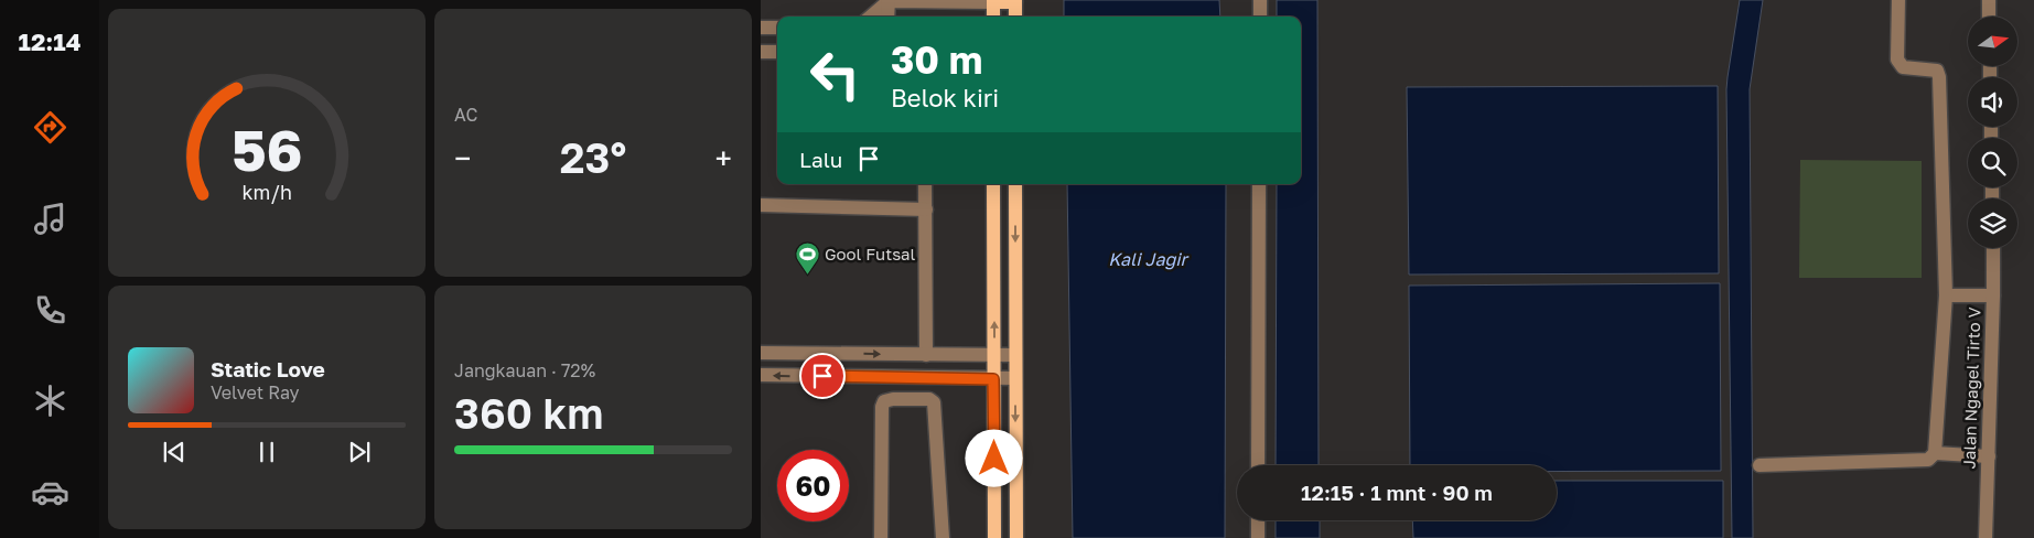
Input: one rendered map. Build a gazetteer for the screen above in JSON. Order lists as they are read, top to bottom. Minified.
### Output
{"streets":{"street":["Jalan Ngagel Tirto V"]},"water":["Kali Jagir"],"places":{"sports":["Gool Futsal"]},"north":"right","page":{"tabs":"12:14","tile":["AC",["Jangkauan · 72%","360 km"]],"turn":["30 m","Belok kiri"],"then":"Lalu","heat":["−","23°","+"],"song":["Static Love","Velvet Ray"],"limit":"60","trip":"12:15 · 1 mnt · 90 m","gauge":["56","km/h"]}}
